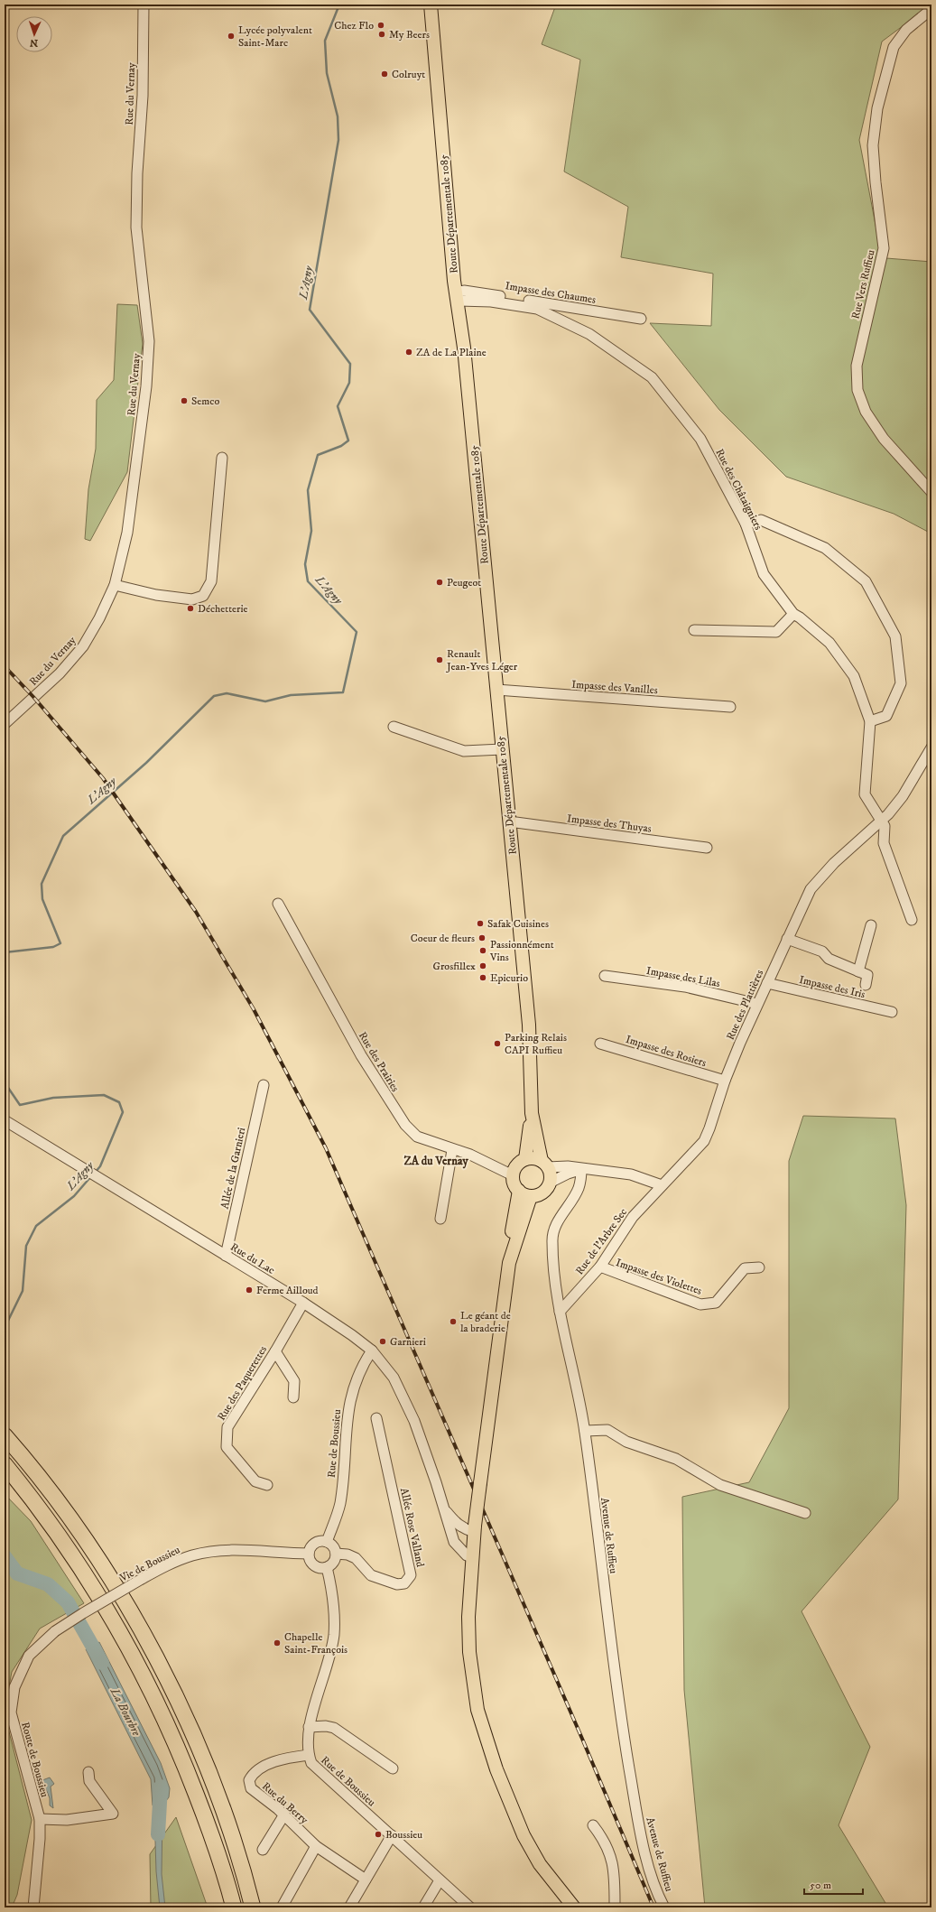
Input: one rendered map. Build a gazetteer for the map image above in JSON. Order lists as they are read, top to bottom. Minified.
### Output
{"streets":{"main road":["Route Départementale 1085"],"street":["Rue du Vernay","Rue Vers Ruffieu","Impasse des Chaumes","Rue des Châtaigniers","Impasse des Vanilles","Impasse des Thuyas","Impasse des Lilas","Impasse des Iris","Rue des Plattières","Impasse des Rosiers","Rue des Prairies","Allée de la Garnieri","Rue de l'Arbre Sec","Rue du Lac","Impasse des Violettes","Rue des Paquerettes","Rue de Boussieu","Allée Rose Valland","Avenue de Ruffieu","Vie de Boussieu","Route de Boussieu","Rue du Berry"]},"crossings":[["Route Départementale 1085","Impasse des Chaumes"],["Route Départementale 1085","Rue des Châtaigniers"],["Route Départementale 1085","Impasse des Vanilles"],["Route Départementale 1085","Impasse des Thuyas"],["Impasse des Chaumes","Rue des Châtaigniers"],["Rue des Châtaigniers","Rue des Plattières"],["Impasse des Lilas","Rue des Plattières"],["Impasse des Iris","Rue des Plattières"],["Rue des Plattières","Impasse des Rosiers"],["Rue des Plattières","Rue de l'Arbre Sec"],["Allée de la Garnieri","Rue du Lac"],["Rue de l'Arbre Sec","Impasse des Violettes"],["Rue de l'Arbre Sec","Avenue de Ruffieu"],["Rue du Lac","Rue des Paquerettes"],["Rue du Lac","Rue de Boussieu"],["Rue de Boussieu","Allée Rose Valland"],["Rue de Boussieu","Vie de Boussieu"],["Rue de Boussieu","Rue du Berry"],["Allée Rose Valland","Vie de Boussieu"],["Vie de Boussieu","Route de Boussieu"]],"districts":["ZA du Vernay"],"water":["L'Agny","La Bourbre"],"places":["Chez Flo","My Beers","Lycée polyvalent Saint-Marc","Colruyt","ZA de La Plaine","Semco","Peugeot","Déchetterie","Renault Jean-Yves Léger","Safak Cuisines","Coeur de fleurs","Passionnément Vins","Grosfillex","Epicurio","Parking Relais CAPI Ruffieu","Ferme Ailloud","Le géant de la braderie","Garnieri","Chapelle Saint-François","Boussieu"],"scale_bar":"50 m","north":"bottom"}
